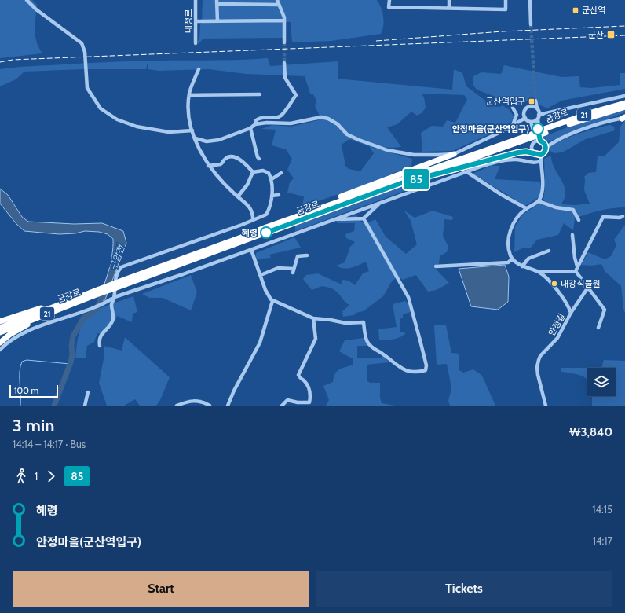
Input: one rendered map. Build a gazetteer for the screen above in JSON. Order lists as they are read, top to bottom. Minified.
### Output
{"streets":{"highway":["21","금강로"],"street":["내정로","안정길"]},"water":["구암천"],"places":{"transit":["군산역","군산","군산역입구"],"other":["안정마을(군산역입구)","혜령","대강식물원"]},"lines":["bus line 85"],"scale_bar":"100 m","page":{"on_map":"85","scale":"100 m","heading":["3 min","14:14 – 14:17 · Bus","₩3,840"],"legs":["1","85"],"list":[{"name":"혜령","value":"14:15"},{"name":"안정마을(군산역입구)","value":"14:17"}],"buttons":["Start","Tickets"]}}
